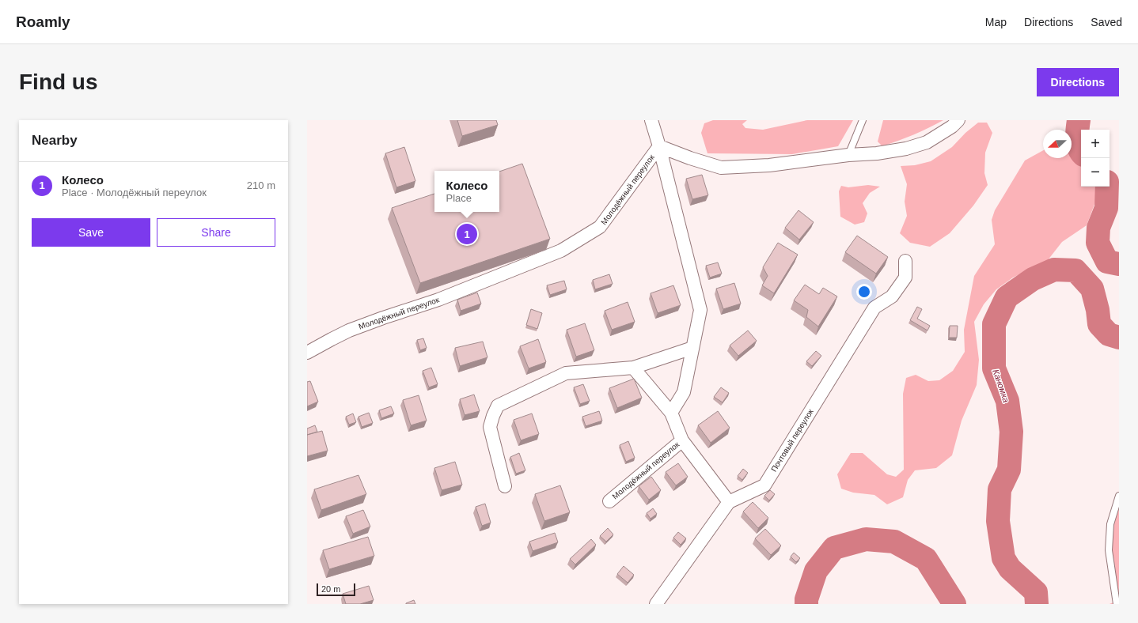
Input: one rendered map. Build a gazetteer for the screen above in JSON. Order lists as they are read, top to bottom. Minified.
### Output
{"streets":{"street":["Молодёжный переулок","Почтовый переулок"]},"water":["Каномка"],"scale_bar":"20 m","north":"left","page":{"header":"Roamly","nav":["Map","Directions","Saved"],"buttons":["Directions",["Save","Share"]],"title":"Find us","heading":"Nearby","map_buttons":["+","−"],"list":[{"mark":"1","name":"Колесо","note":"Place · Молодёжный переулок","value":"210 m"}],"popup":["Колесо","Place"],"pins":"1","scale":"20 m"}}
